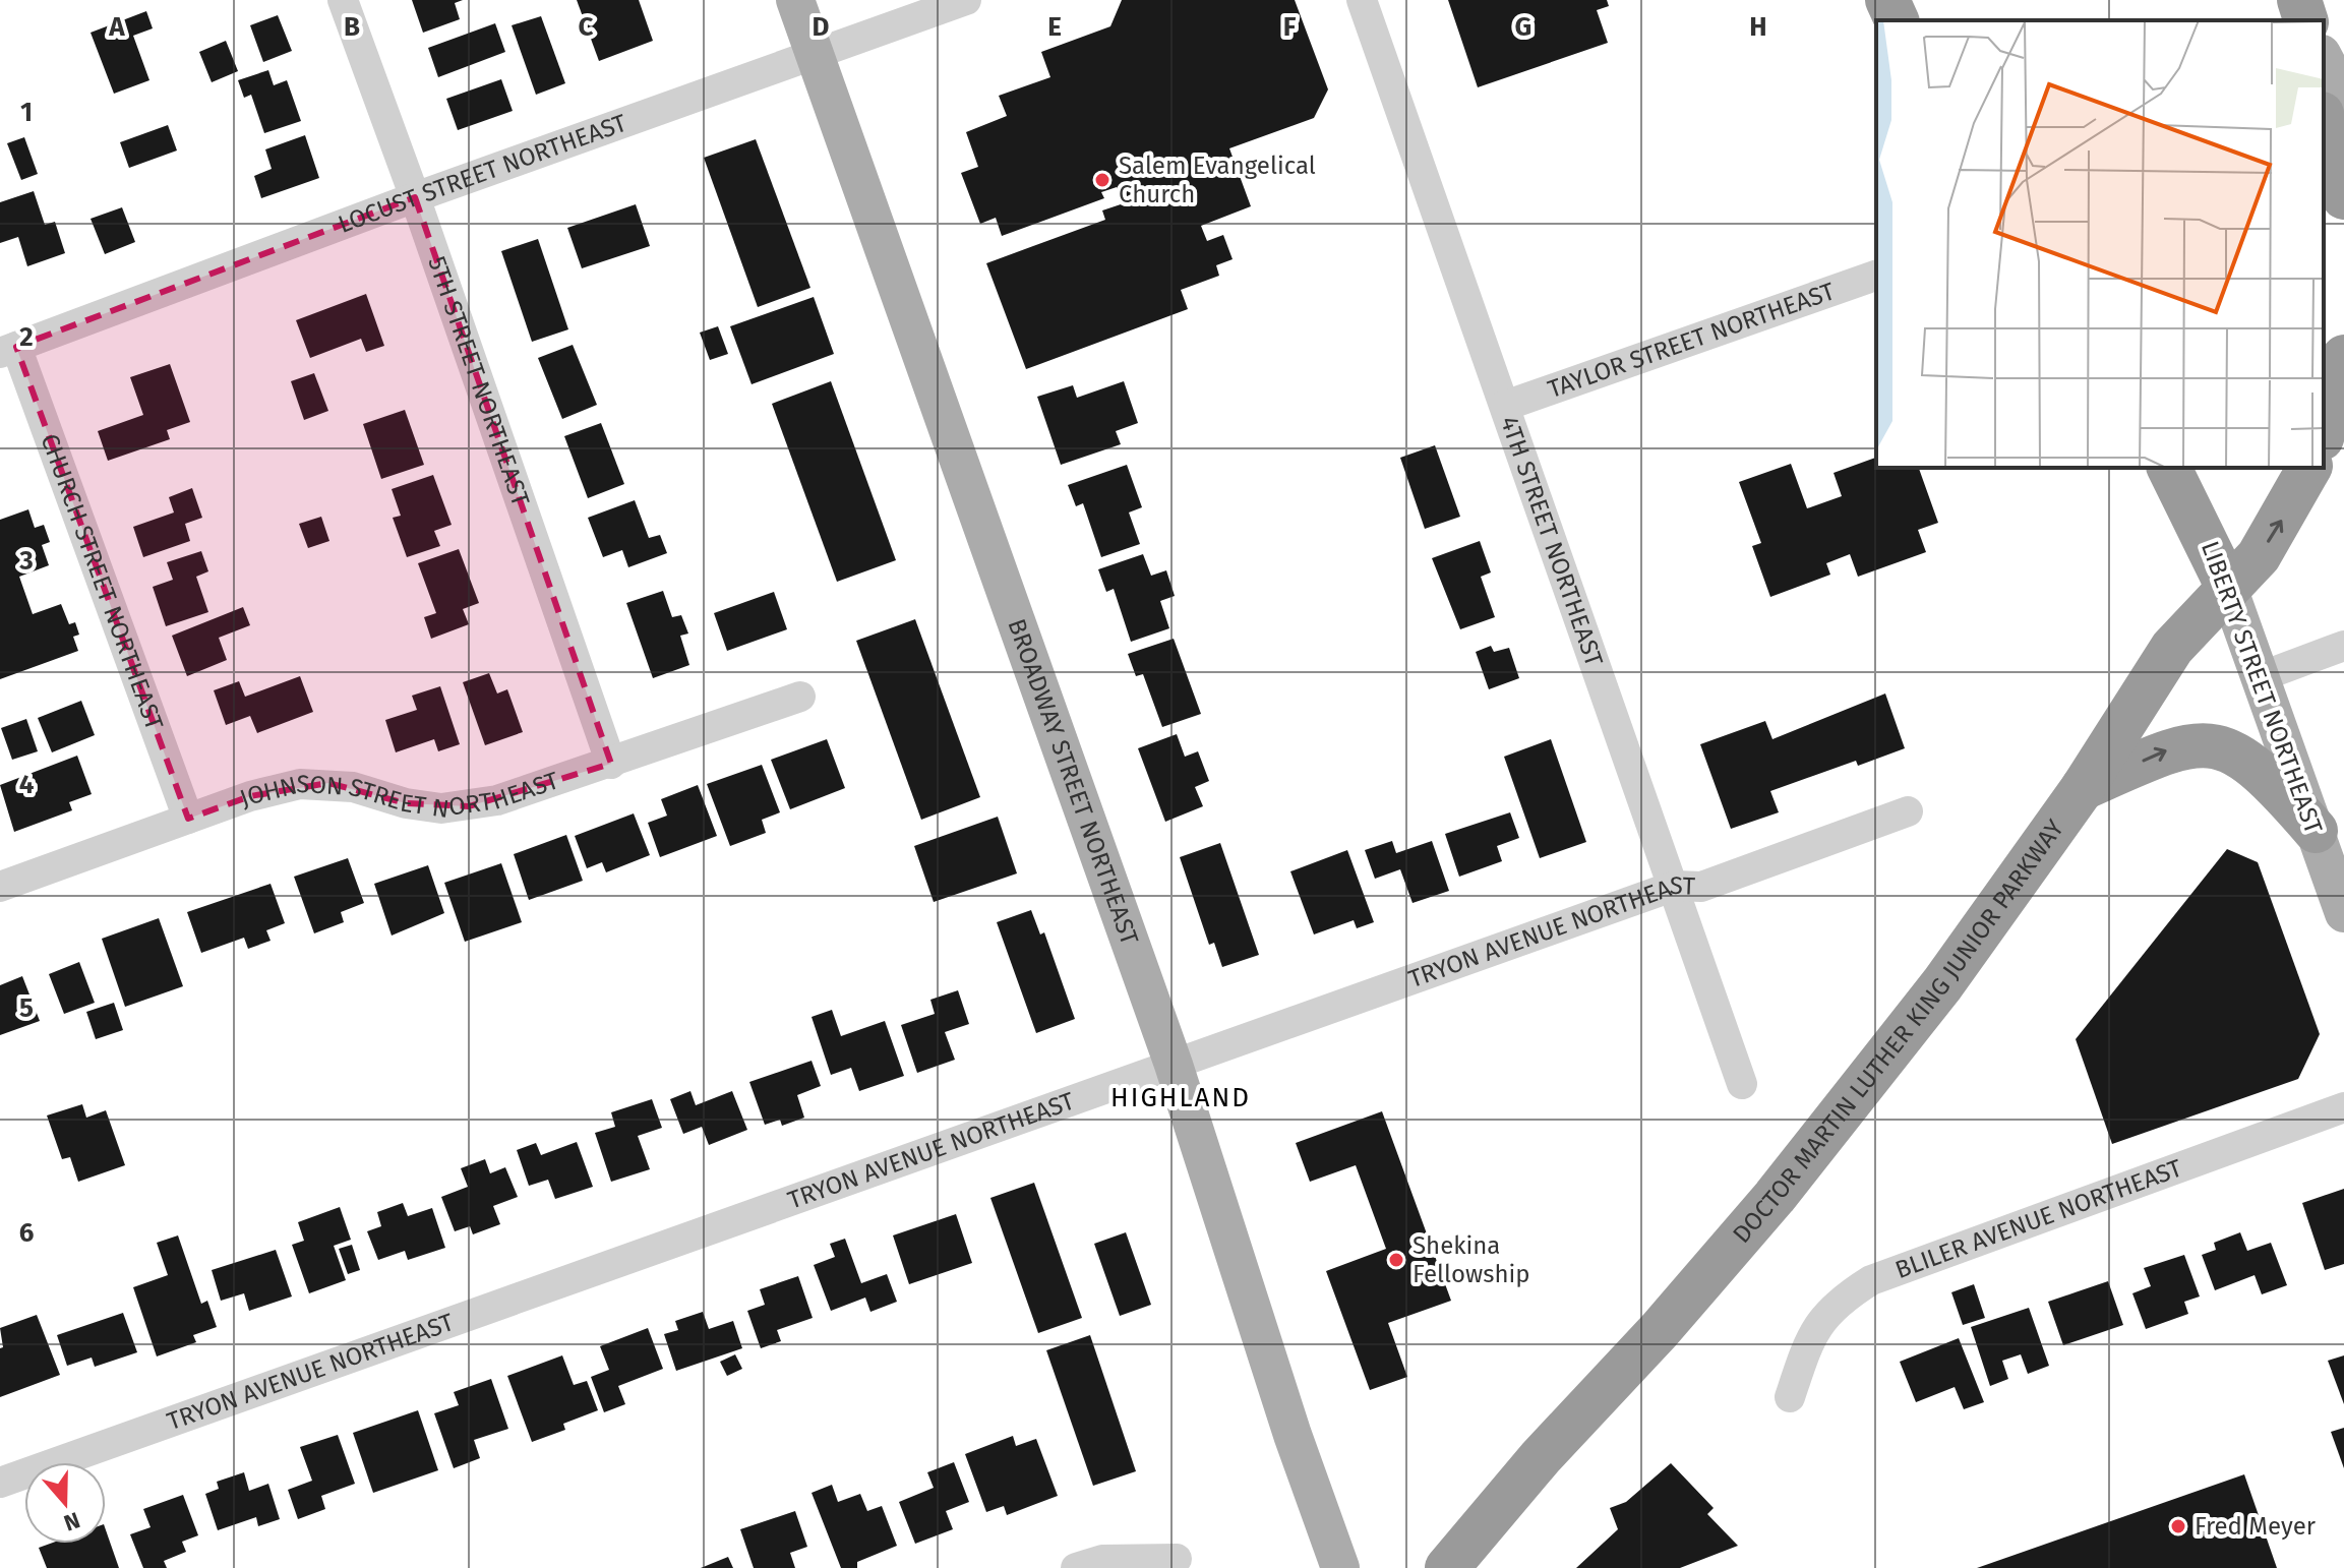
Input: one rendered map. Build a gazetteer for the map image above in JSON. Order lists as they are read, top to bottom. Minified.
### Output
{"streets":{"highway":["LIBERTY STREET NORTHEAST","DOCTOR MARTIN LUTHER KING JUNIOR PARKWAY"],"main road":["BROADWAY STREET NORTHEAST"],"street":["LOCUST STREET NORTHEAST","TAYLOR STREET NORTHEAST","5TH STREET NORTHEAST","4TH STREET NORTHEAST","CHURCH STREET NORTHEAST","JOHNSON STREET NORTHEAST","TRYON AVENUE NORTHEAST","BLILER AVENUE NORTHEAST"]},"crossings":[["LOCUST STREET NORTHEAST","5TH STREET NORTHEAST"],["LOCUST STREET NORTHEAST","CHURCH STREET NORTHEAST"],["LOCUST STREET NORTHEAST","BROADWAY STREET NORTHEAST"],["TAYLOR STREET NORTHEAST","4TH STREET NORTHEAST"],["5TH STREET NORTHEAST","JOHNSON STREET NORTHEAST"],["4TH STREET NORTHEAST","TRYON AVENUE NORTHEAST"],["CHURCH STREET NORTHEAST","JOHNSON STREET NORTHEAST"],["LIBERTY STREET NORTHEAST","DOCTOR MARTIN LUTHER KING JUNIOR PARKWAY"],["BROADWAY STREET NORTHEAST","TRYON AVENUE NORTHEAST"]],"districts":["HIGHLAND"],"places":["Salem Evangelical Church","Shekina Fellowship","Fred Meyer"],"north":"bottom","grid":{"columns":["A","B","C","D","E","F","G","H"],"rows":["1","2","3","4","5","6"]}}
